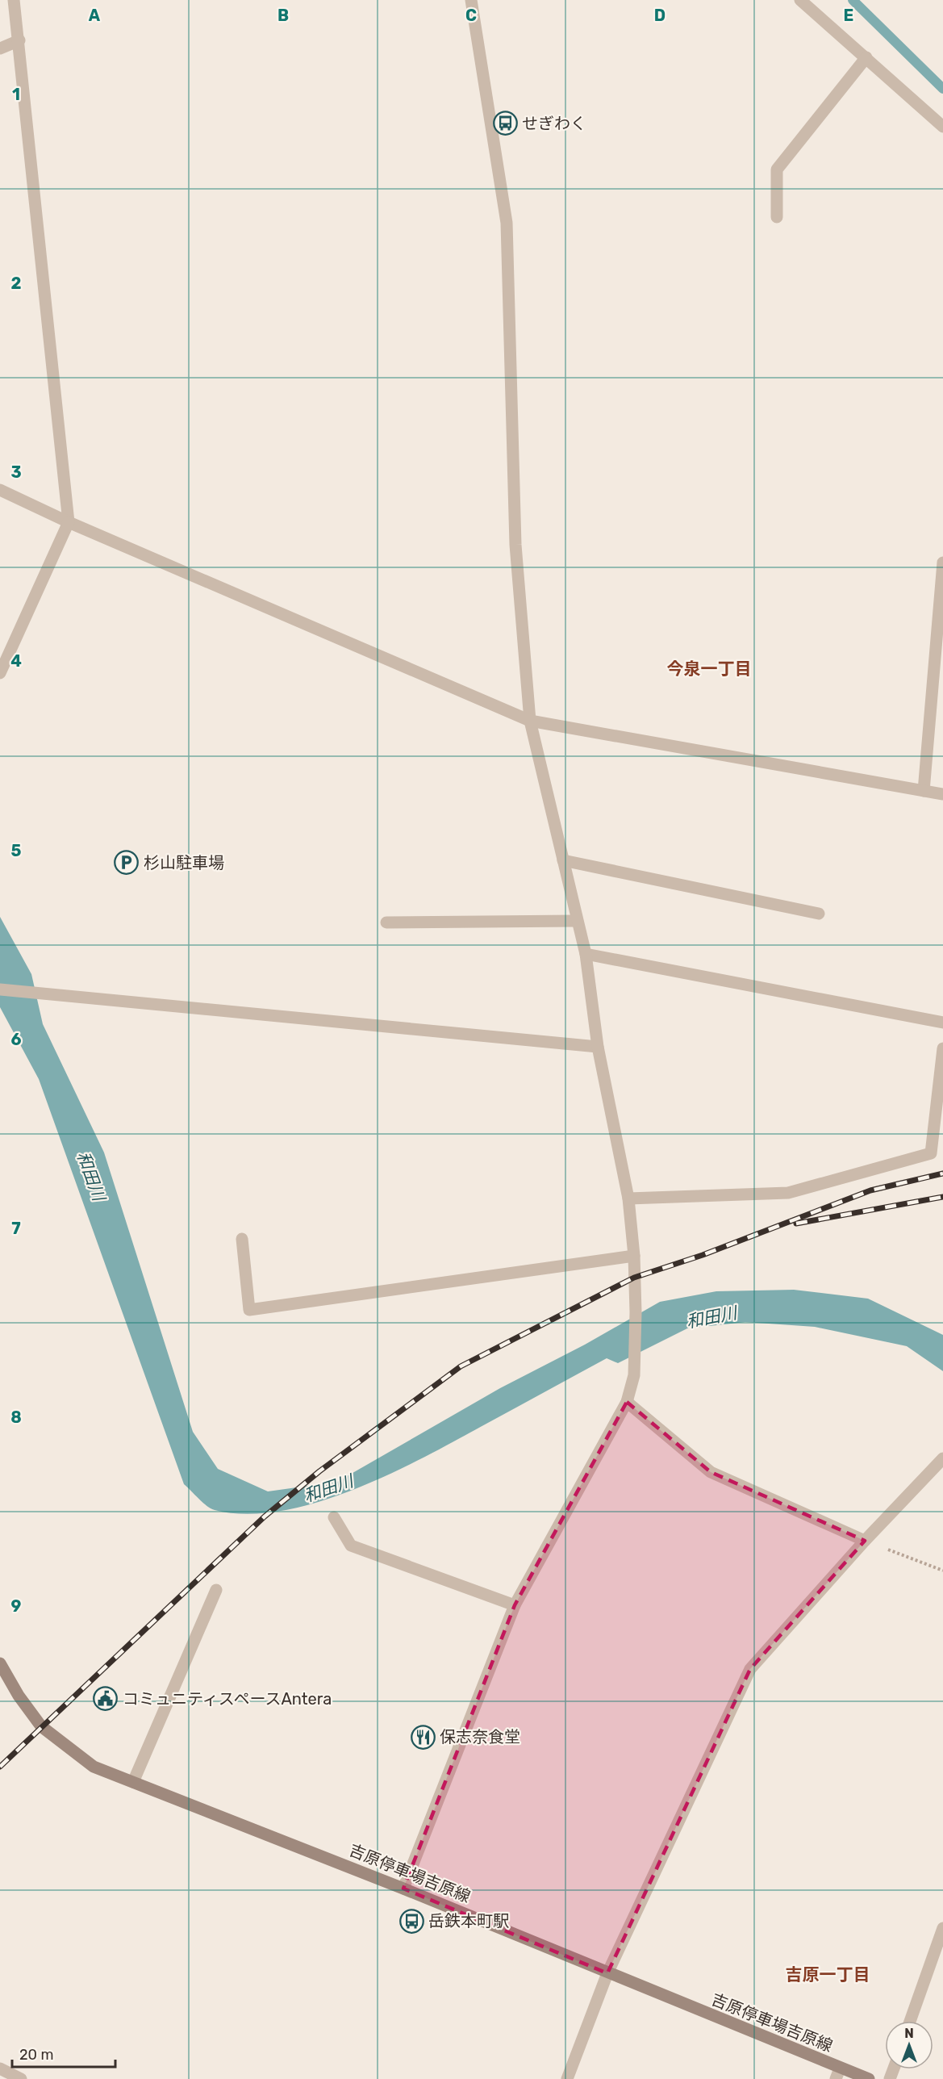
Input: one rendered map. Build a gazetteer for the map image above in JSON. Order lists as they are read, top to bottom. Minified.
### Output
{"streets":{"main road":["吉原停車場吉原線"]},"districts":["今泉一丁目","吉原一丁目"],"water":["和田川"],"places":{"bus stop":["せぎわく","岳鉄本町駅"],"parking":["杉山駐車場"],"public building":["コミュニティスペースAntera"],"restaurant":["保志奈食堂"]},"scale_bar":"20 m","north":"top","grid":{"columns":["A","B","C","D","E"],"rows":["1","2","3","4","5","6","7","8","9"]}}
